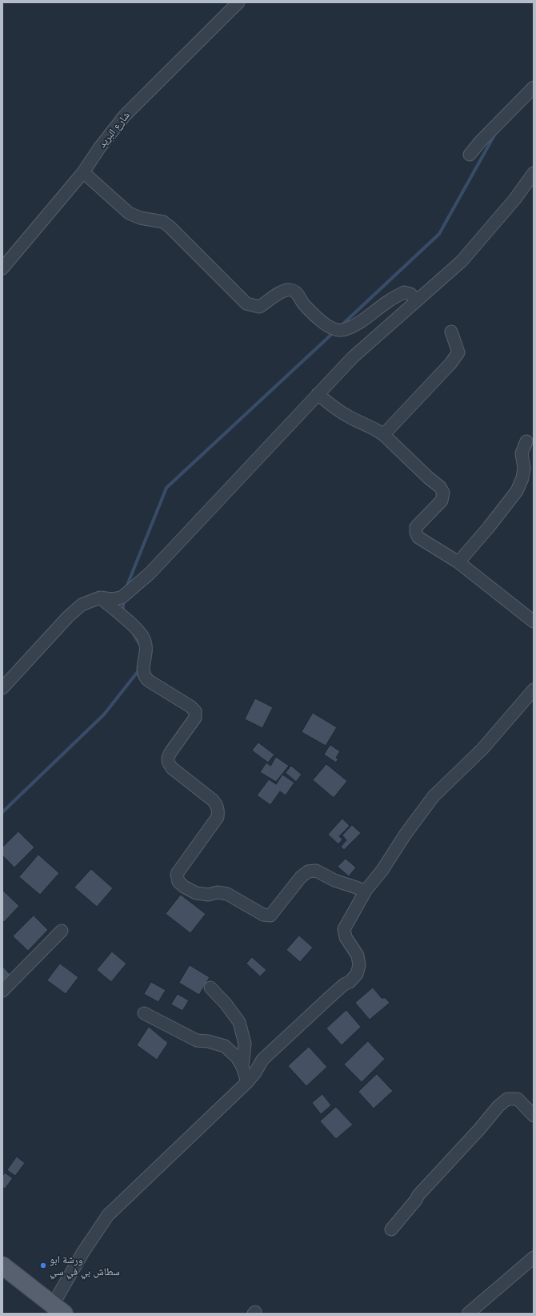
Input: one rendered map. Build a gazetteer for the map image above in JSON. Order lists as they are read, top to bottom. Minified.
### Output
{"streets":{"street":["شارع البريد"]},"places":["ورشة ابو سطاش بي في سي"]}
